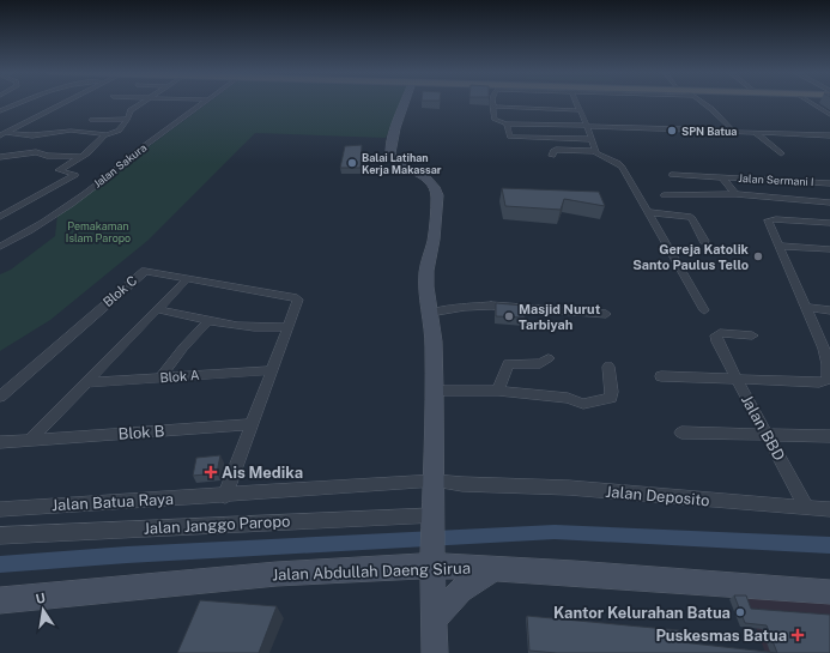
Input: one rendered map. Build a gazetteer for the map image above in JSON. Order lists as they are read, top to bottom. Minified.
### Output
{"streets":{"main road":["Jalan Abdullah Daeng Sirua"],"street":["Jalan Sakura","Jalan Sermani I","Blok C","Blok A","Jalan BBD","Blok B","Jalan Deposito","Jalan Batua Raya","Jalan Janggo Paropo"]},"crossings":[["Jalan BBD","Jalan Deposito"],["Jalan Deposito","Jalan Batua Raya"]],"parks":["Pemakaman Islam Paropo"],"places":{"other":["SPN Batua","Balai Latihan Kerja Makassar","Gereja Katolik Santo Paulus Tello","Masjid Nurut Tarbiyah","Kantor Kelurahan Batua"],"health":["Ais Medika","Puskesmas Batua"]},"north":"top"}
